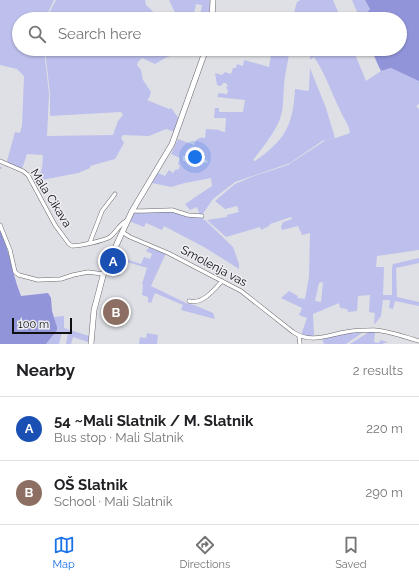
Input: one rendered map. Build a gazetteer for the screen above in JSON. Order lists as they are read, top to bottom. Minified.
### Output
{"streets":{"street":["Mala Cikava","Smolenja vas"]},"scale_bar":"100 m","page":{"search":"Search here","pins":["A","B"],"scale":"100 m","heading":["Nearby","2 results"],"list":[{"mark":"A","name":"54 ~Mali Slatnik / M. Slatnik","note":"Bus stop · Mali Slatnik","value":"220 m"},{"mark":"B","name":"OŠ Slatnik","note":"School · Mali Slatnik","value":"290 m"}],"nav":["Map","Directions","Saved"]}}
